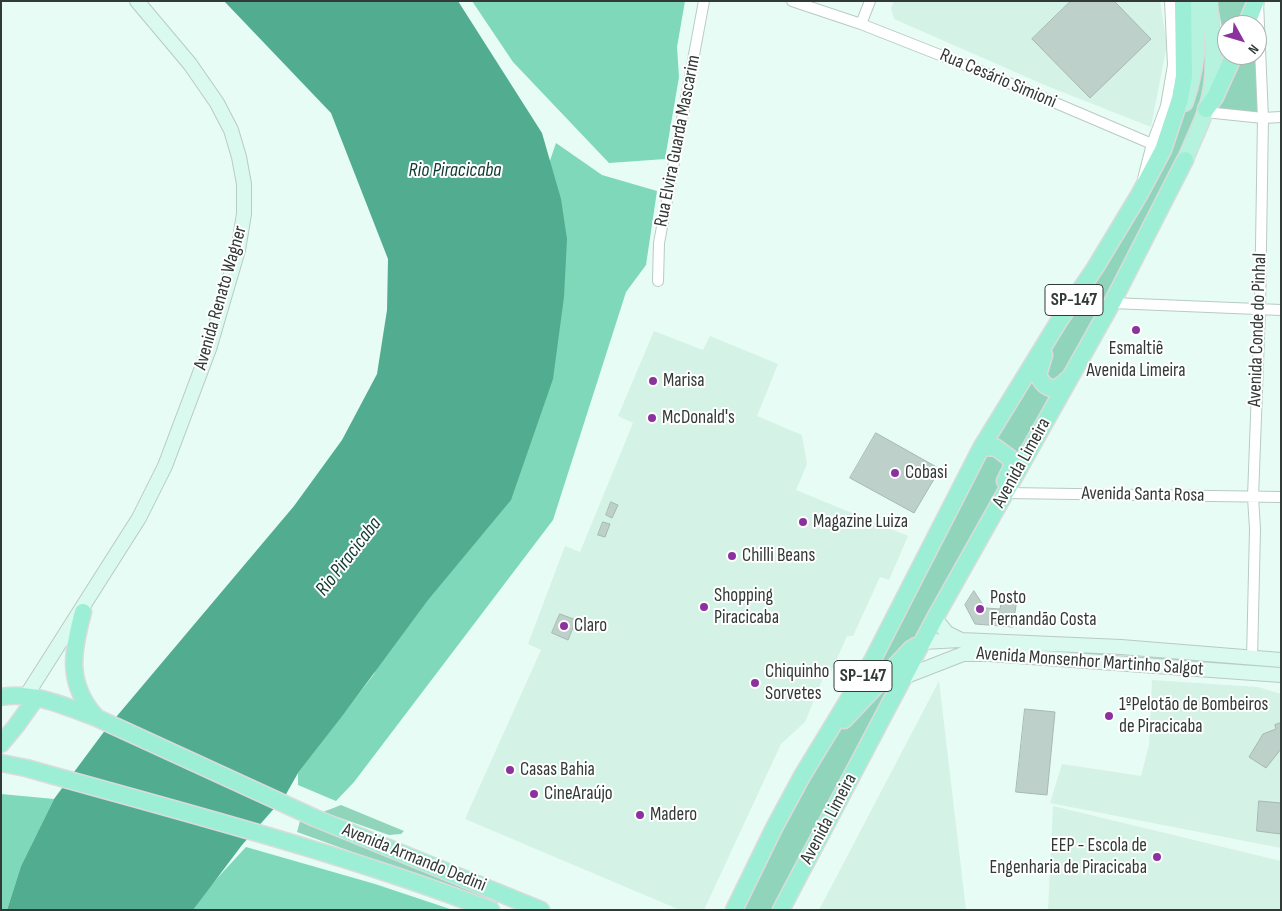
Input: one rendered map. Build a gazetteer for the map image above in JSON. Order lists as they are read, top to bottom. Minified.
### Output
{"streets":{"highway":["SP-147","Avenida Conde do Pinhal","Avenida Limeira","Avenida Armando Dedini"],"main road":["Avenida Renato Wagner","Avenida Monsenhor Martinho Salgot"],"street":["Rua Cesário Simioni","Rua Elvira Guarda Mascarim","Avenida Santa Rosa"]},"crossings":[["Rua Cesário Simioni","SP-147"],["Avenida Renato Wagner","Avenida Armando Dedini"],["Avenida Conde do Pinhal","Avenida Santa Rosa"],["Avenida Conde do Pinhal","Avenida Monsenhor Martinho Salgot"],["Avenida Limeira","Avenida Santa Rosa"],["Avenida Limeira","Avenida Monsenhor Martinho Salgot"]],"water":["Rio Piracicaba"],"places":["Esmaltiê Avenida Limeira","Marisa","McDonald's","Cobasi","Magazine Luiza","Chilli Beans","Shopping Piracicaba","Posto Fernandão Costa","Claro","Chiquinho Sorvetes","1ºPelotão de Bombeiros de Piracicaba","Casas Bahia","CineAraújo","Madero","EEP - Escola de Engenharia de Piracicaba"],"north":"bottom right"}
